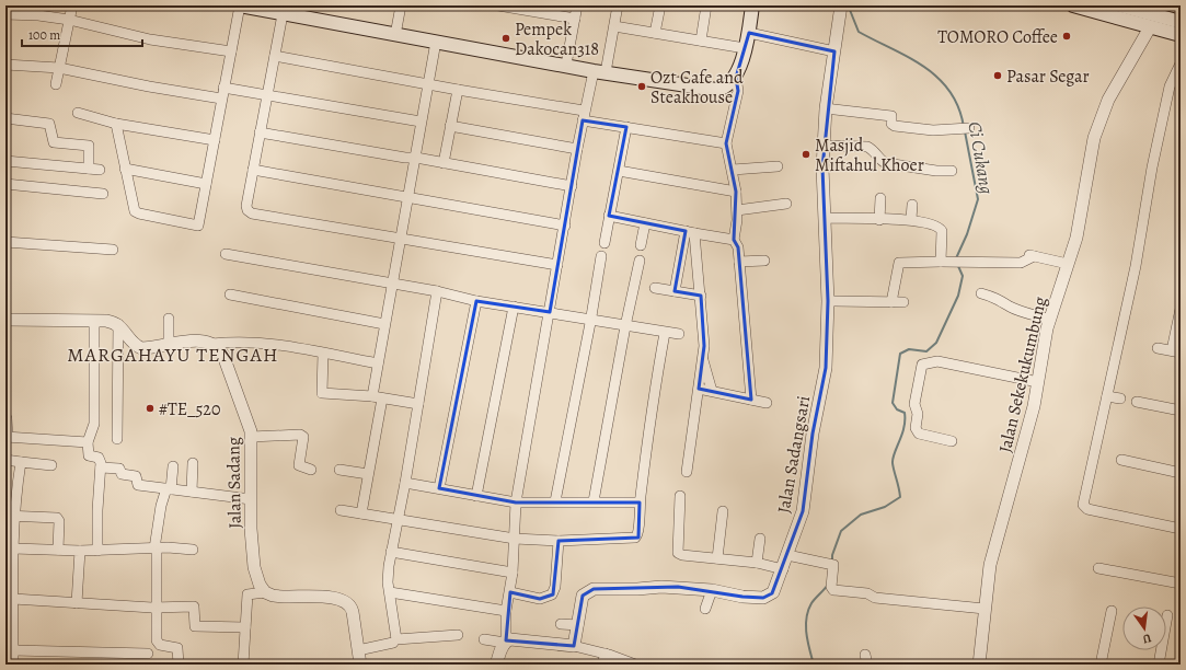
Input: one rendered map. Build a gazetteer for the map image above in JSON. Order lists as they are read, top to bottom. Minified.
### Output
{"streets":{"street":["Jalan Sekekukumbung","Jalan Sadangsari","Jalan Sadang"]},"districts":["MARGAHAYU TENGAH"],"water":["Ci Cukang"],"places":["TOMORO Coffee","Pempek Dakocan318","Pasar Segar","Ozt Cafe and Steakhouse","Masjid Miftahul Khoer","#TE_520"],"scale_bar":"100 m","north":"bottom"}
